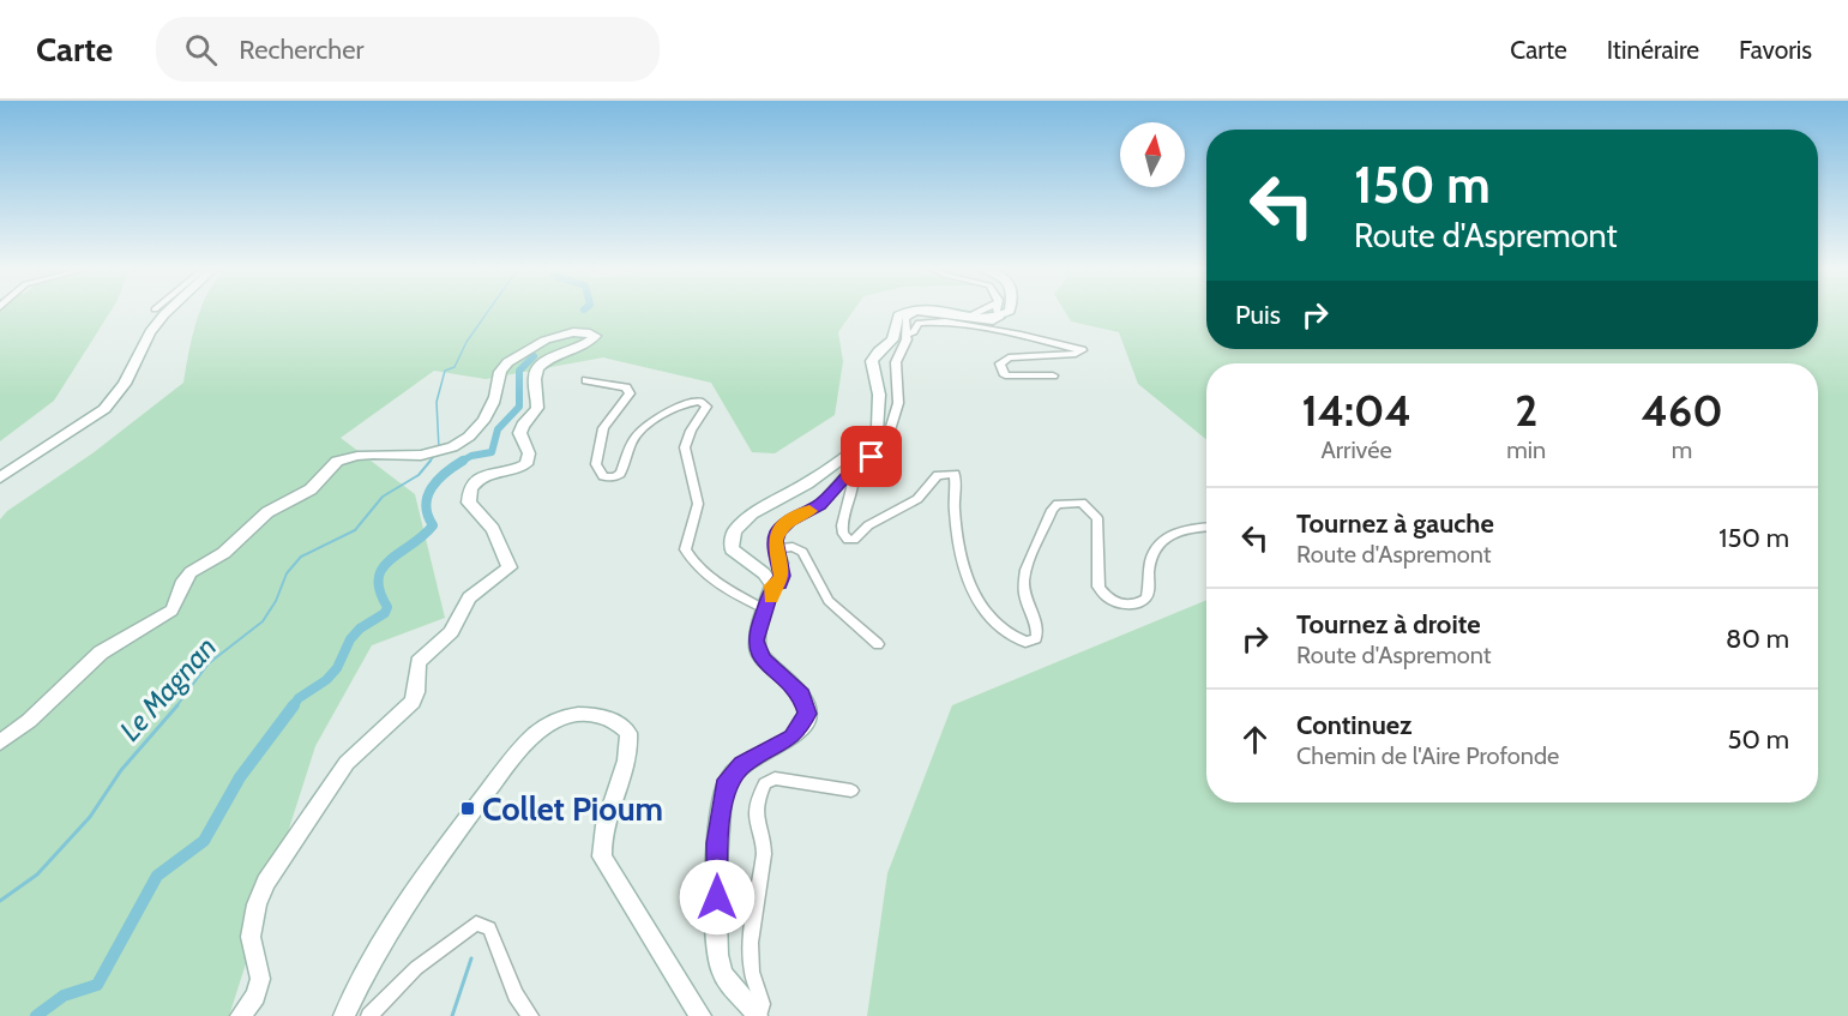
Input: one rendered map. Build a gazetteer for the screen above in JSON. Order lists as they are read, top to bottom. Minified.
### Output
{"water":["Le Magnan"],"places":{"transit":["Collet Pioum"]},"north":"top","page":{"header":"Carte","search":"Rechercher","nav":["Carte","Itinéraire","Favoris"],"turn":["150 m","Route d'Aspremont"],"then":"Puis","eta":["14:04","Arrivée","2","min","460","m"],"list":[{"name":"Tournez à gauche","note":"Route d'Aspremont","value":"150 m"},{"name":"Tournez à droite","note":"Route d'Aspremont","value":"80 m"},{"name":"Continuez","note":"Chemin de l'Aire Profonde","value":"50 m"}]}}
